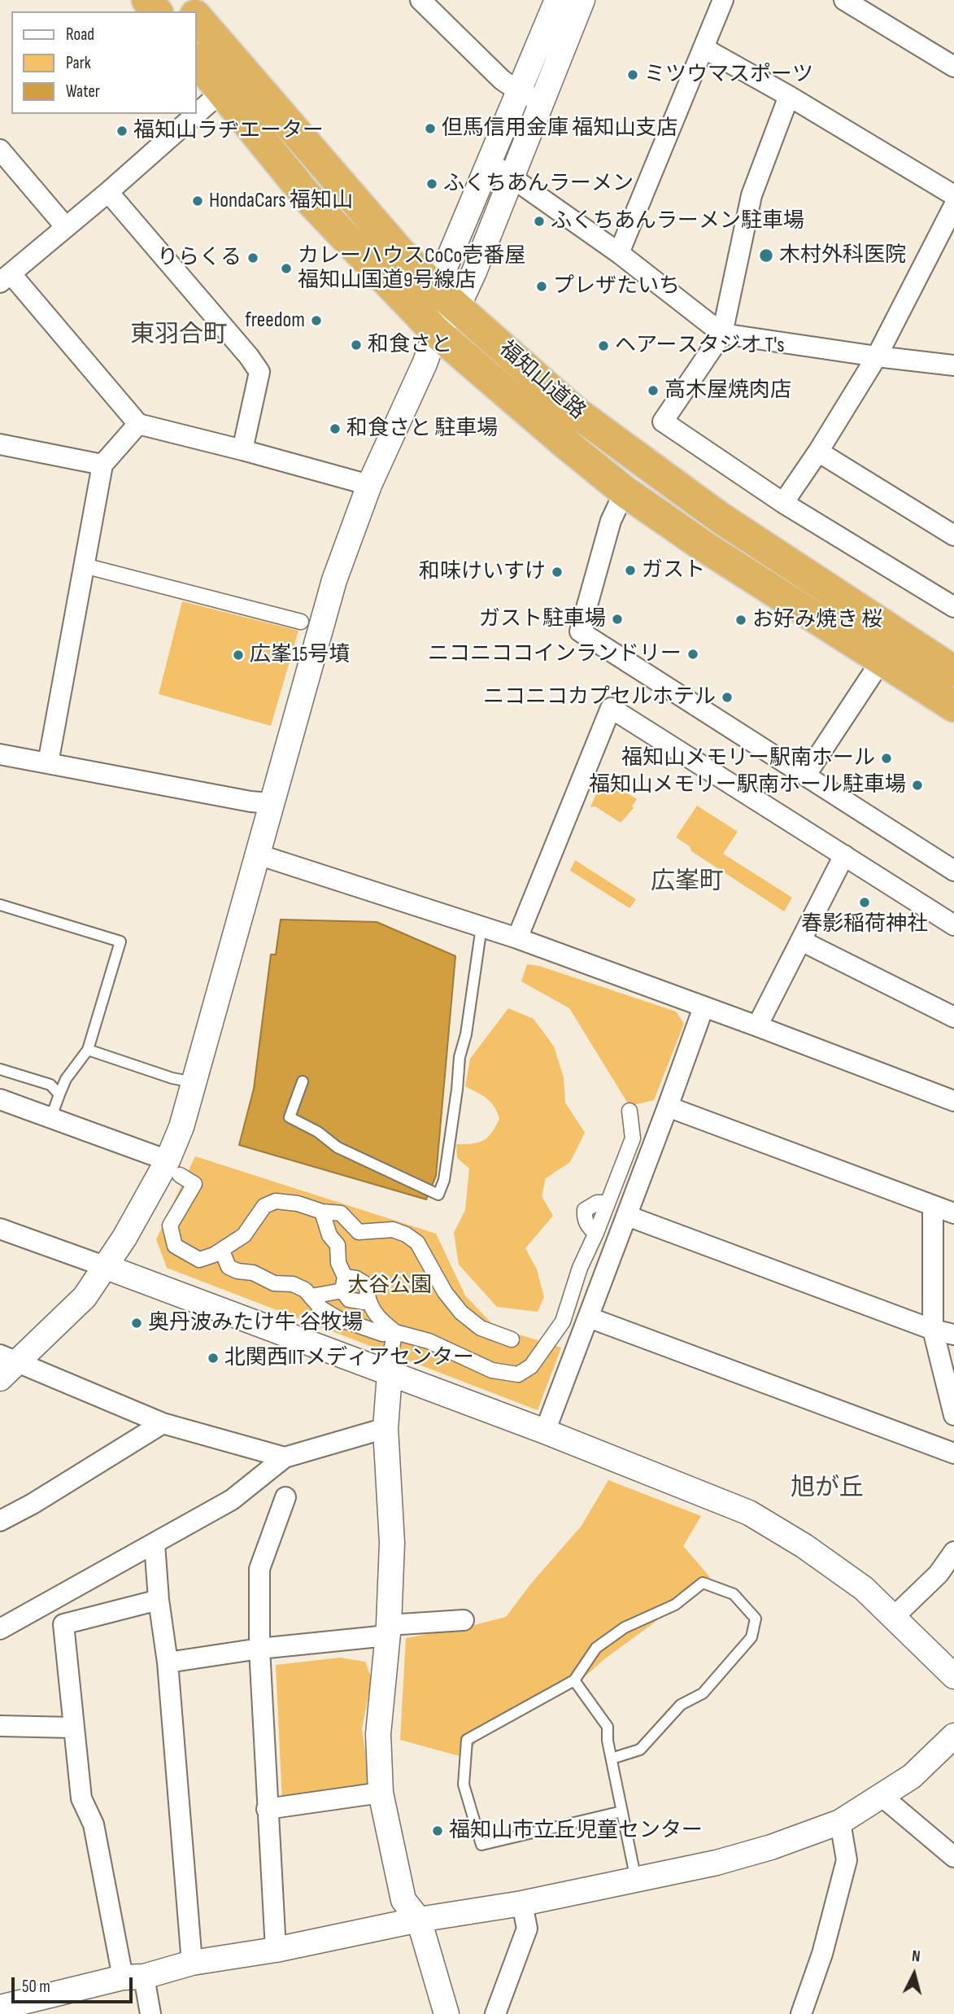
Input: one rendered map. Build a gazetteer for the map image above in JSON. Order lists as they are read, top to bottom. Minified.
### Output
{"streets":{"highway":["福知山道路"]},"districts":["東羽合町","広峯町","旭が丘"],"parks":["大谷公園"],"places":["ミツウマスポーツ","但馬信用金庫 福知山支店","福知山ラヂエーター","ふくちあんラーメン","HondaCars 福知山","ふくちあんラーメン駐車場","木村外科医院","りらくる","カレーハウスCoCo壱番屋 福知山国道9号線店","プレザたいち","freedom","和食さと","ヘアースタジオ T's","高木屋焼肉店","和食さと 駐車場","ガスト","和味けいすけ","ガスト駐車場","お好み焼き 桜","ニコニココインランドリー","広峯15号墳","ニコニコカプセルホテル","福知山メモリー駅南ホール","福知山メモリー駅南ホール駐車場","春影稲荷神社","奥丹波みたけ牛 谷牧場","北関西IITメディアセンター","福知山市立丘児童センター"],"legend":["Road","Park","Water"],"scale_bar":"50 m","north":"top"}
